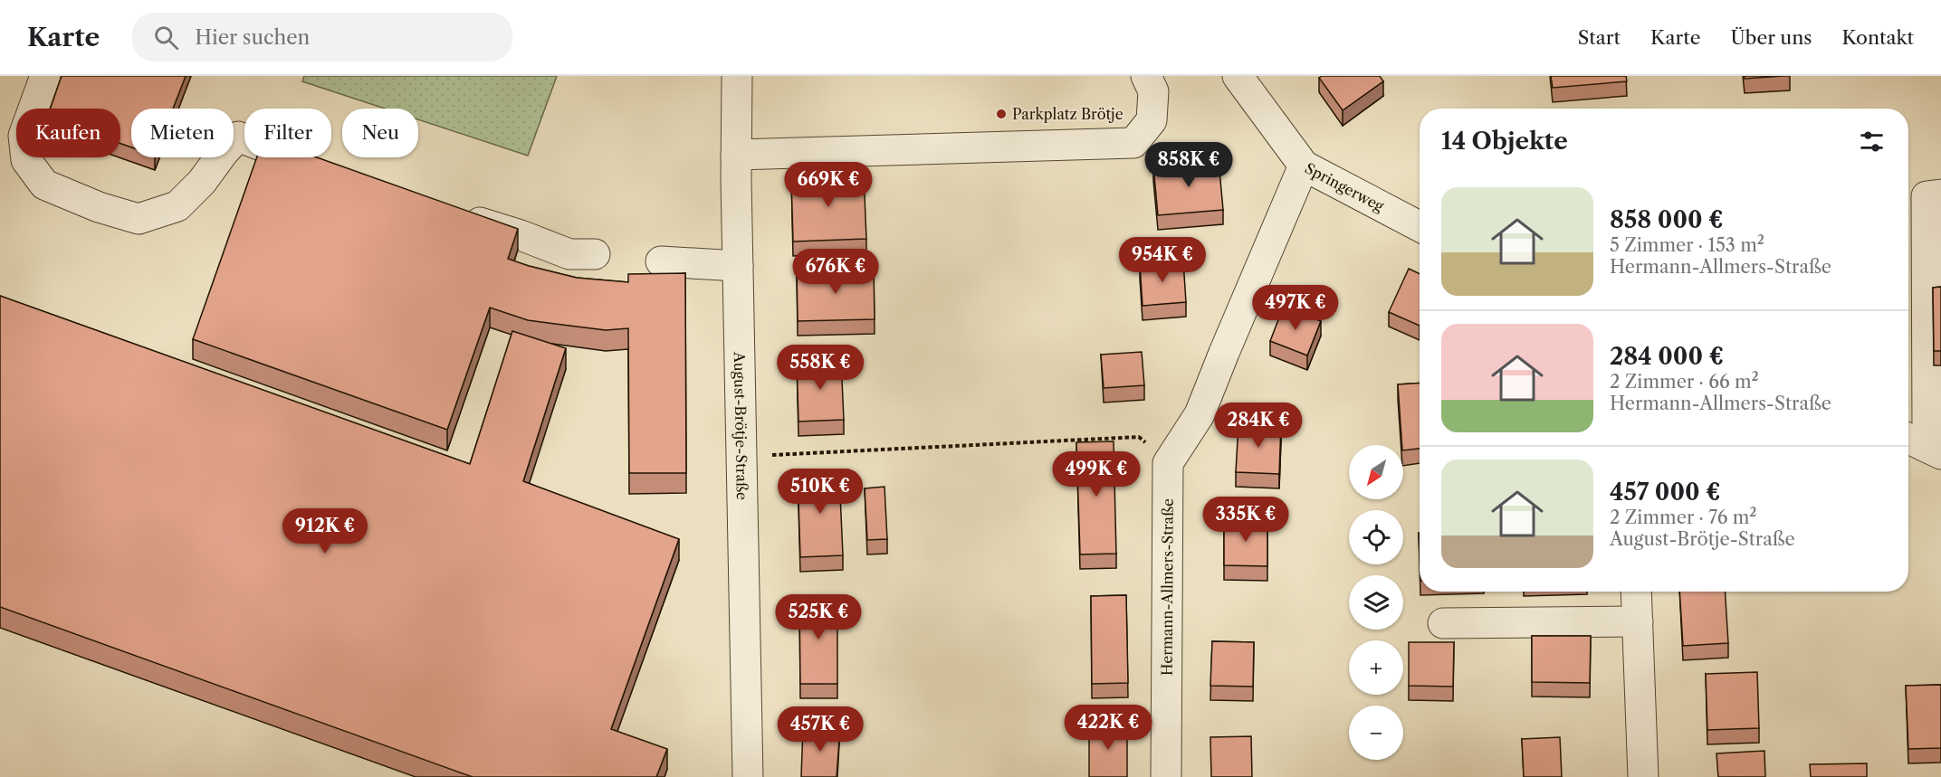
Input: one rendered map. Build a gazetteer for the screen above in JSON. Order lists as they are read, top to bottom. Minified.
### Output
{"streets":{"street":["Springerweg","August-Brötje-Straße","Hermann-Allmers-Straße"]},"places":["Parkplatz Brötje"],"north":"bottom left","page":{"header":"Karte","search":"Hier suchen","nav":["Start","Karte","Über uns","Kontakt"],"chip":["Kaufen","Mieten","Filter","Neu"],"heading":"14 Objekte","price":["858K €","669K €","954K €","676K €","497K €","558K €","284K €","499K €","510K €","335K €","912K €","525K €","422K €","457K €"],"list":[{"name":"858 000 €","note":"5 Zimmer · 153 m² · Hermann-Allmers-Straße"},{"name":"284 000 €","note":"2 Zimmer · 66 m² · Hermann-Allmers-Straße"},{"name":"457 000 €","note":"2 Zimmer · 76 m² · August-Brötje-Straße"}],"map_buttons":["+","−"]}}
